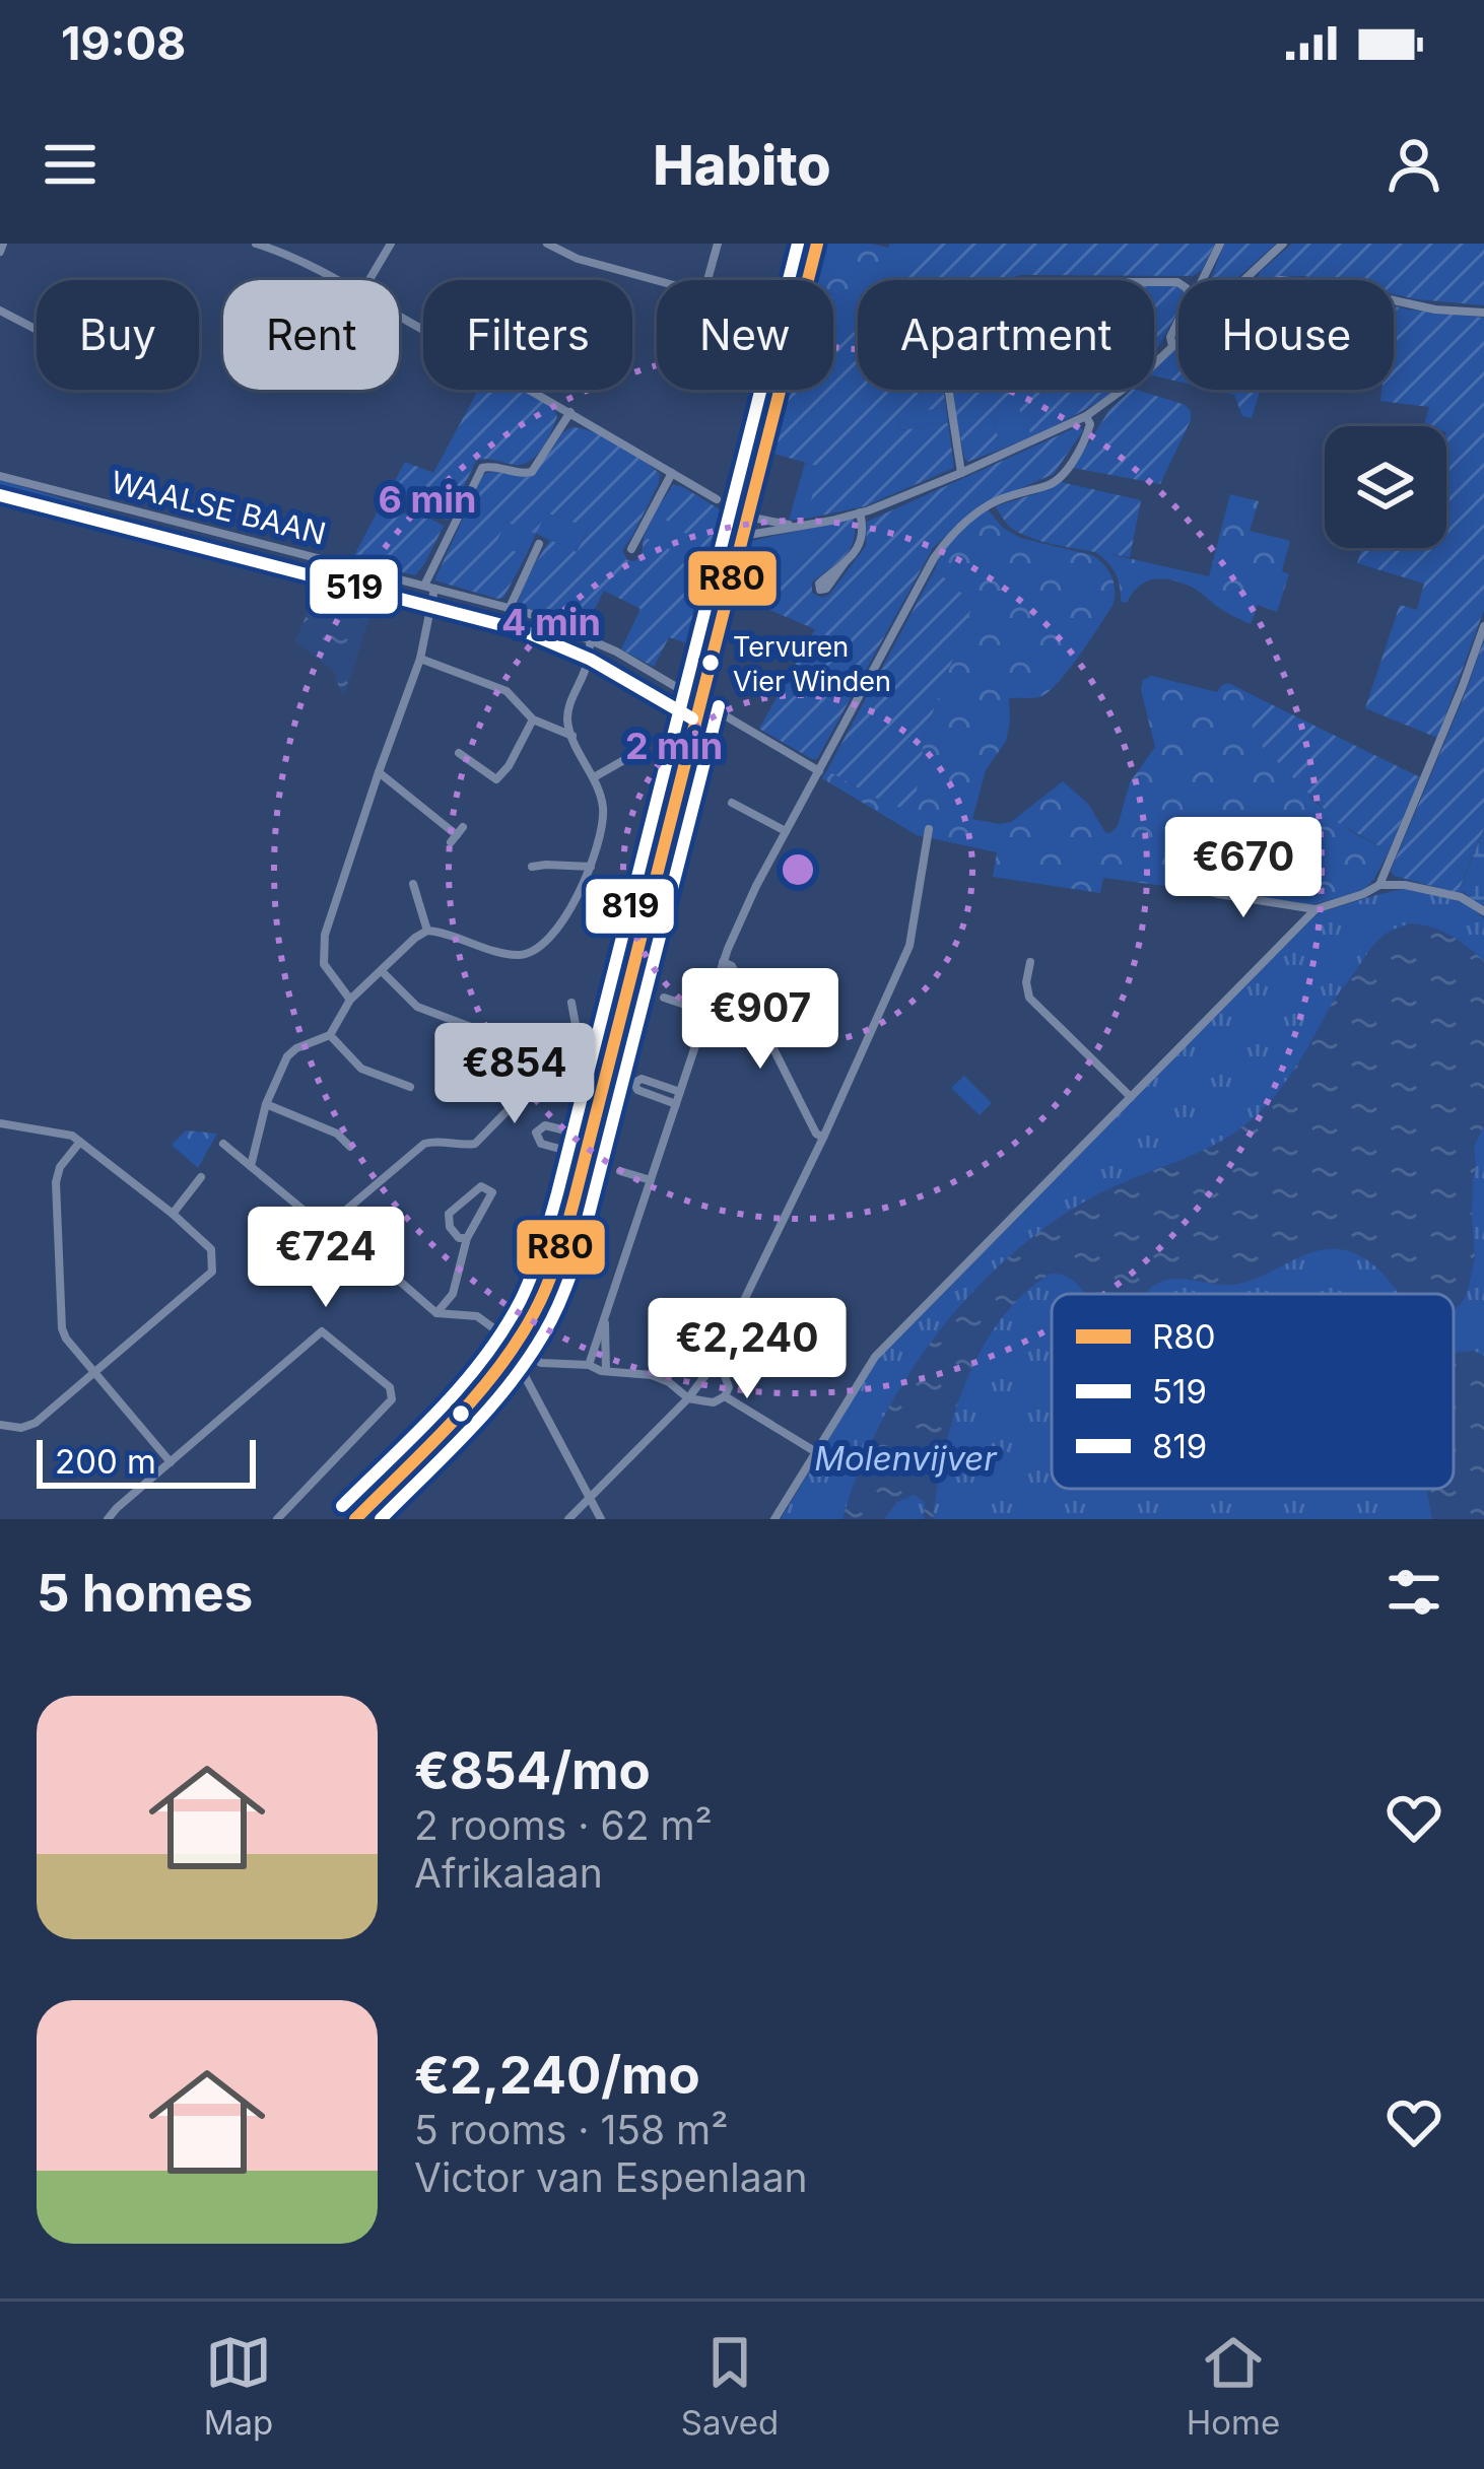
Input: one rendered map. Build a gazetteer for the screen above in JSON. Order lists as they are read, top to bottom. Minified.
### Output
{"streets":{"street":["WAALSE BAAN"]},"water":["Molenvijver"],"places":["Tervuren Vier Winden"],"lines":["transit line R80","transit line 819","transit line 519"],"legend":["R80","519","819"],"scale_bar":"200 m","page":{"status":"19:08","header":"Habito","chip":["Buy","Rent","Filters","New","Apartment","House"],"price":["€670","€907","€854","€724","€2,240"],"scale":"200 m","heading":"5 homes","list":[{"name":"€854/mo","note":"2 rooms · 62 m² · Afrikalaan"},{"name":"€2,240/mo","note":"5 rooms · 158 m² · Victor van Espenlaan"}],"tabs":["Map","Saved","Home"]},"rings":["6 min","4 min","2 min"]}
